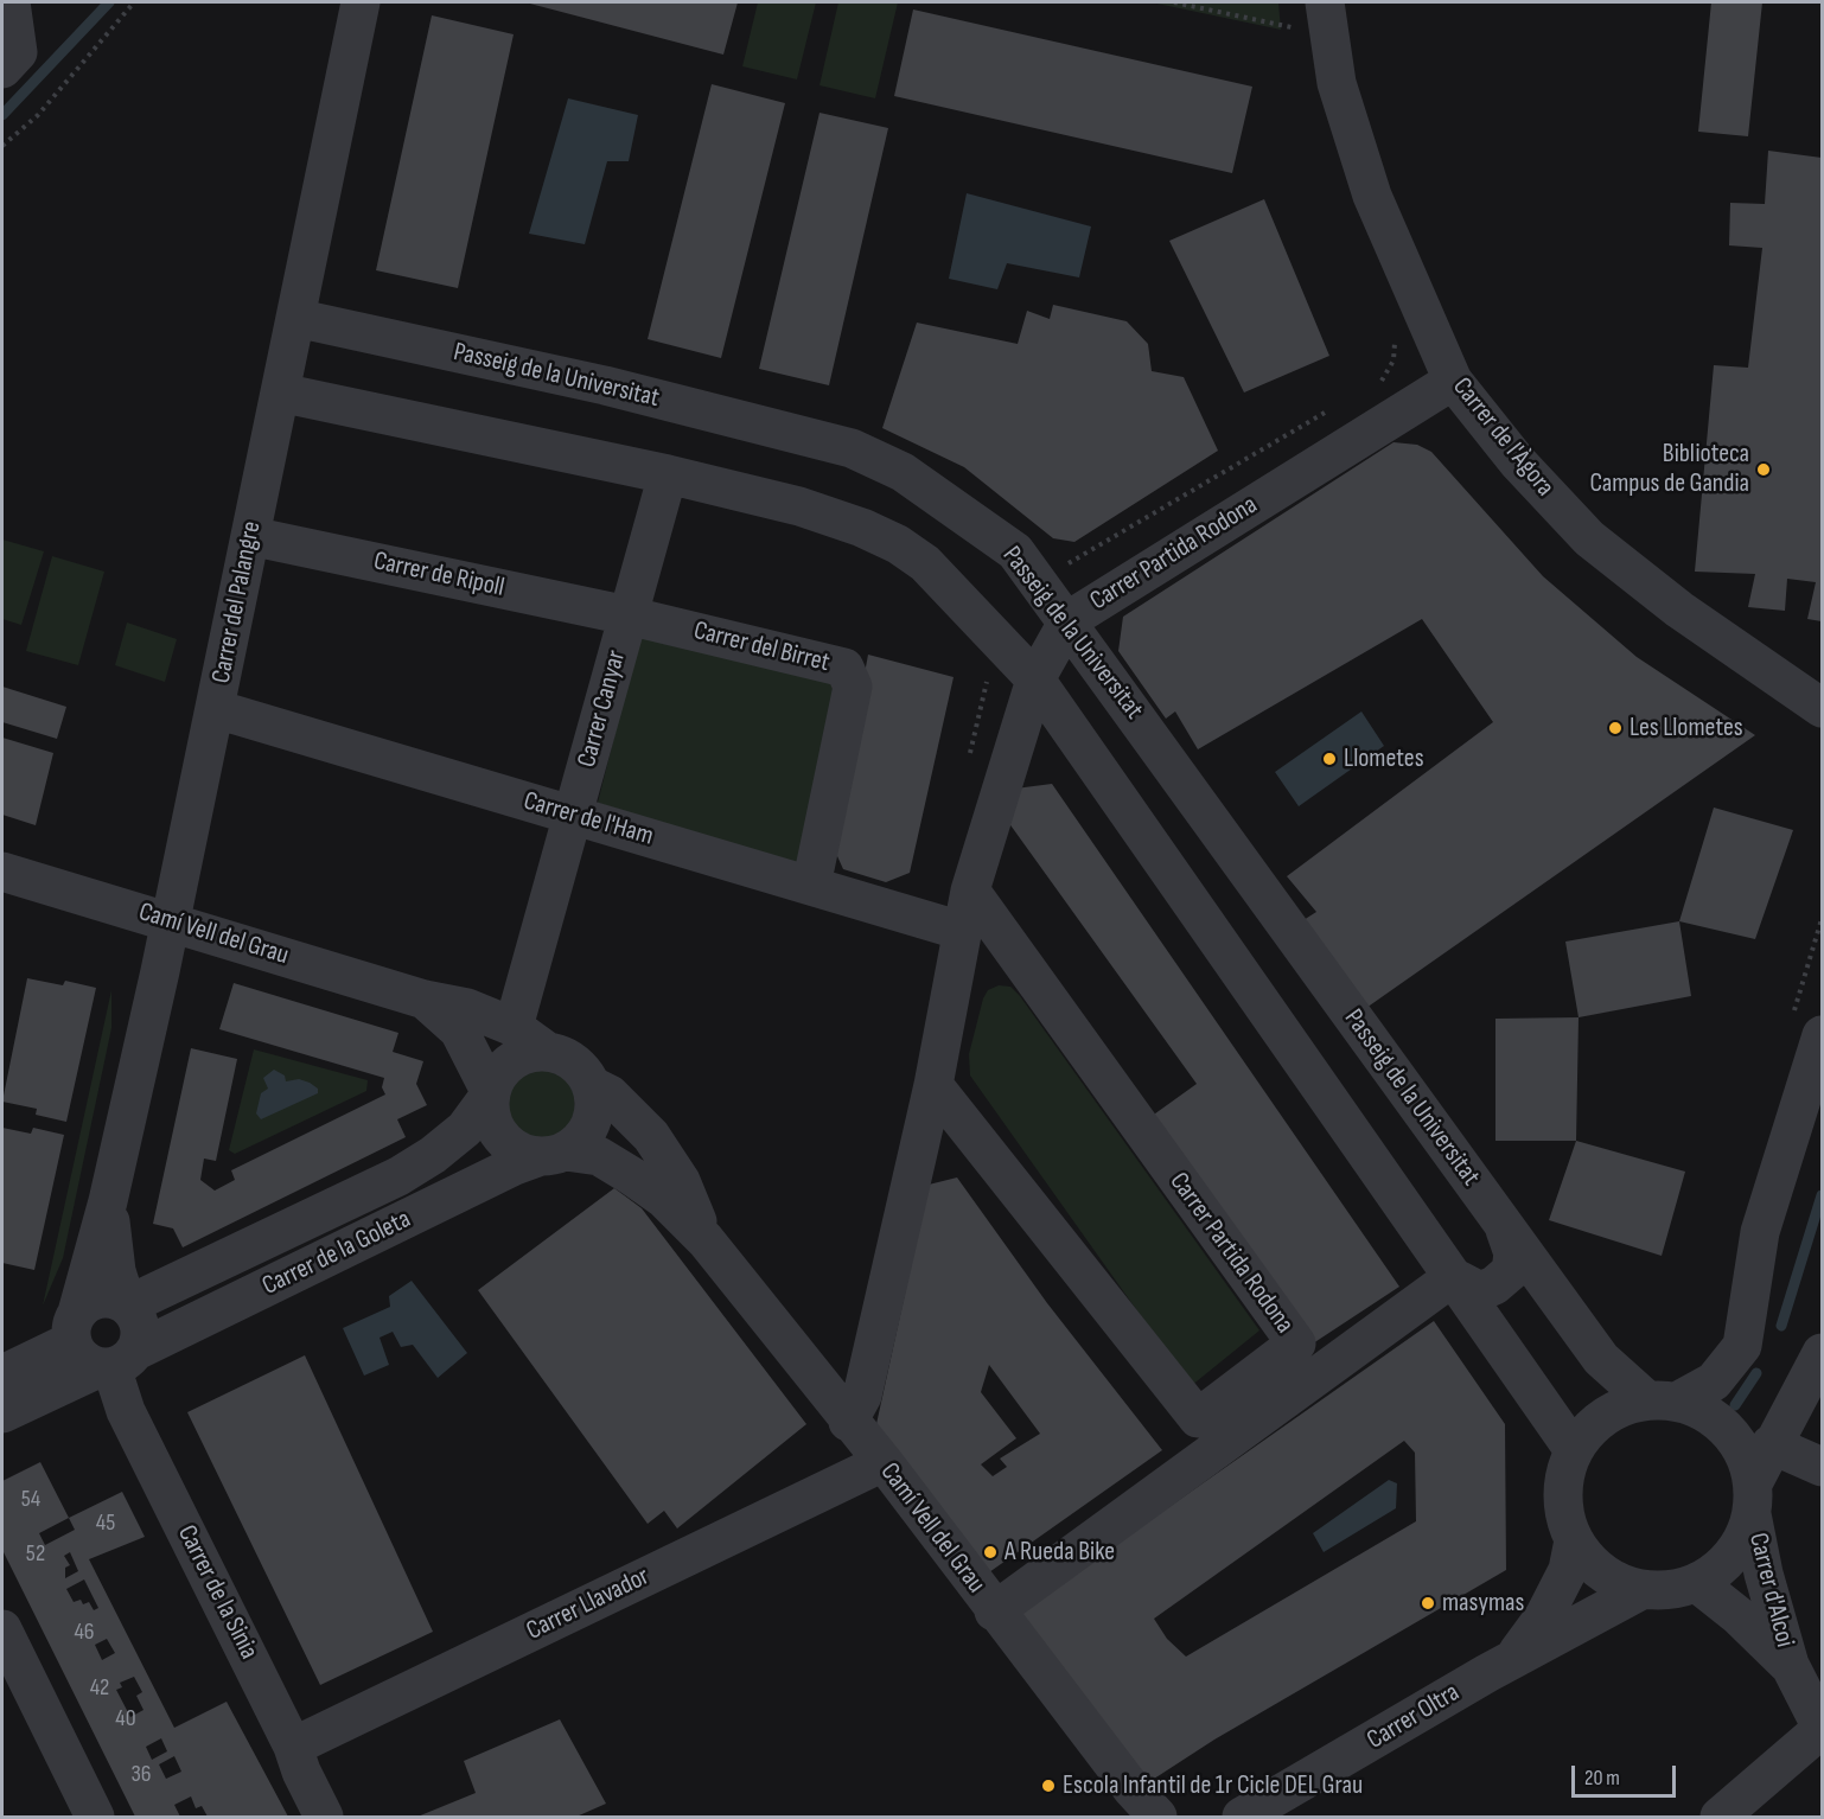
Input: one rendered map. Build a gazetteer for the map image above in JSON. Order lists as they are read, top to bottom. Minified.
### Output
{"streets":{"street":["Passeig de la Universitat","Carrer de l'Àgora","Carrer Partida Rodona","Carrer de Ripoll","Carrer del Palangre","Carrer del Birret","Carrer Canyar","Carrer de l'Ham","Camí Vell del Grau","Carrer de la Goleta","Carrer d'Alcoi","Carrer de la Sinia","Carrer Llavador","Carrer Oltra"]},"crossings":[["Passeig de la Universitat","Carrer Partida Rodona"],["Passeig de la Universitat","Carrer del Palangre"],["Passeig de la Universitat","Carrer d'Alcoi"],["Passeig de la Universitat","Carrer Oltra"],["Carrer de l'Àgora","Carrer Partida Rodona"],["Carrer Partida Rodona","Carrer de l'Ham"],["Carrer Partida Rodona","Camí Vell del Grau"],["Carrer de Ripoll","Carrer del Palangre"],["Carrer de Ripoll","Carrer del Birret"],["Carrer de Ripoll","Carrer Canyar"],["Carrer del Palangre","Carrer de l'Ham"],["Carrer del Palangre","Camí Vell del Grau"],["Carrer del Palangre","Carrer de la Goleta"],["Carrer del Palangre","Carrer de la Sinia"],["Carrer del Birret","Carrer Canyar"],["Carrer del Birret","Carrer de l'Ham"],["Carrer Canyar","Carrer de l'Ham"],["Carrer Canyar","Camí Vell del Grau"],["Camí Vell del Grau","Carrer de la Goleta"],["Camí Vell del Grau","Carrer Llavador"],["Carrer de la Goleta","Carrer de la Sinia"],["Carrer d'Alcoi","Carrer Oltra"],["Carrer de la Sinia","Carrer Llavador"]],"places":["Biblioteca Campus de Gandia","Les Llometes","Llometes","A Rueda Bike","masymas","Escola Infantil de 1r Cicle DEL Grau"],"house_numbers":["54","45","52","46","42","40","36"],"scale_bar":"20 m"}
